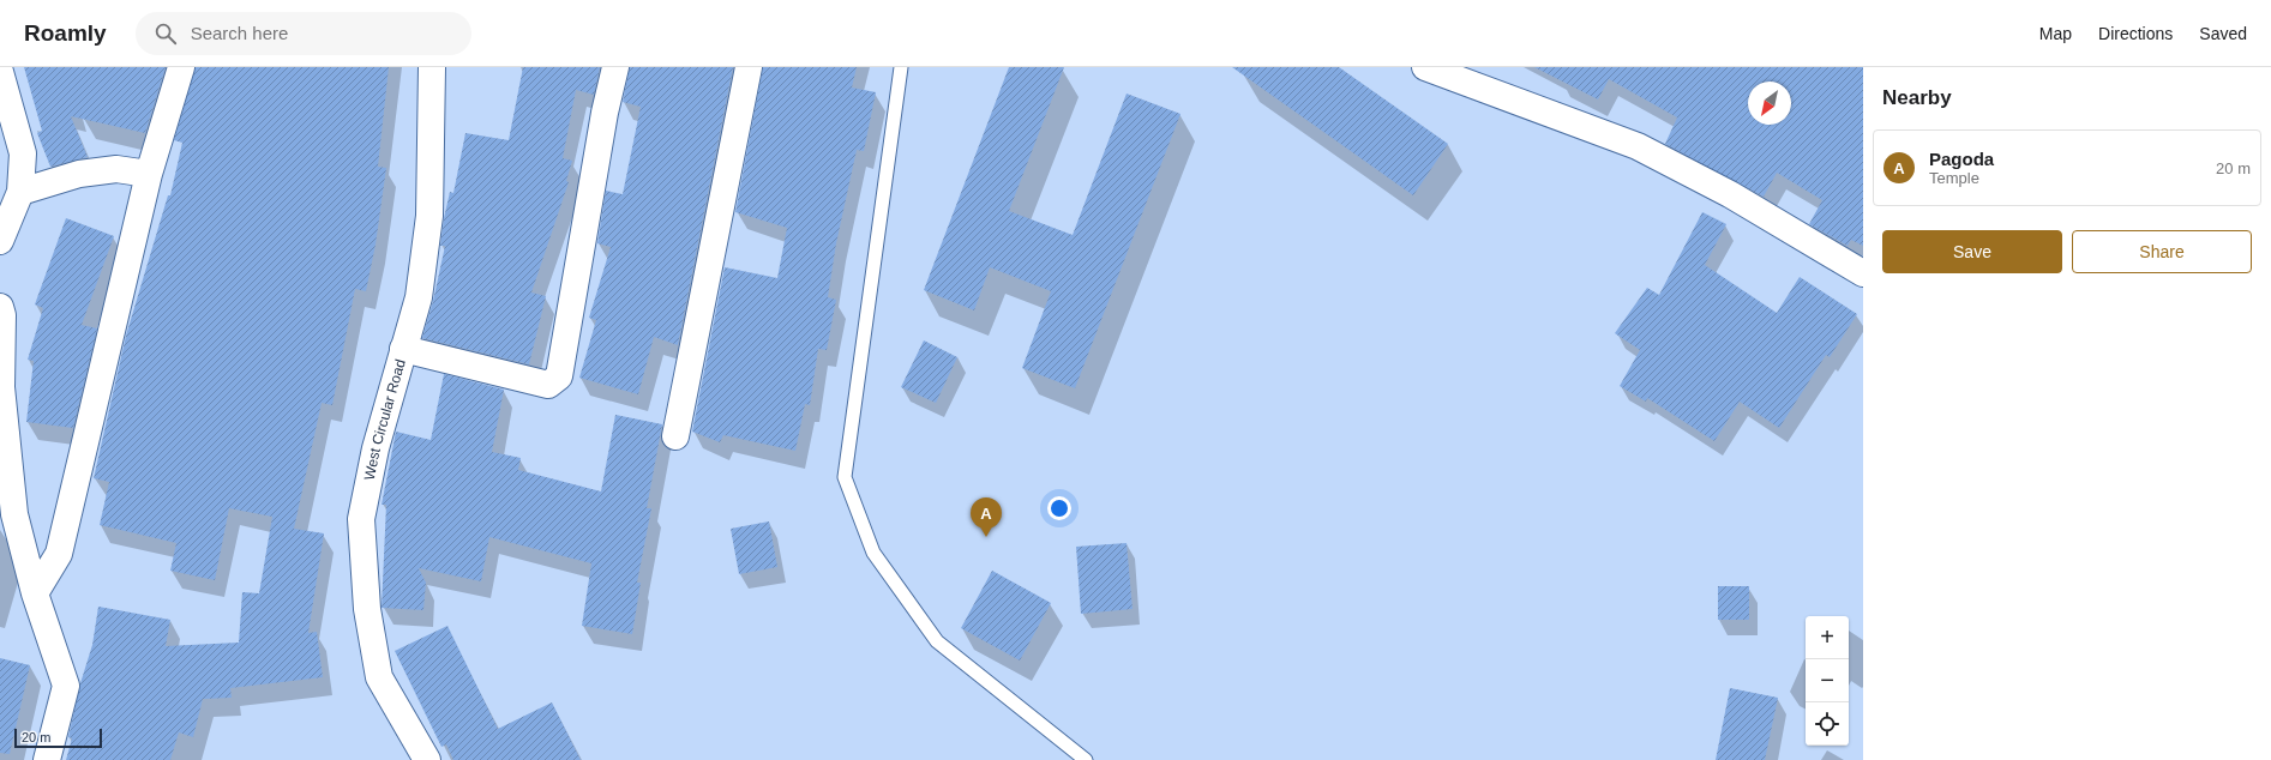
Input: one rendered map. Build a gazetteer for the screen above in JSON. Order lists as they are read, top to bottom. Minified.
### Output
{"streets":{"street":["West Circular Road"]},"scale_bar":"20 m","north":"bottom left","page":{"header":"Roamly","search":"Search here","nav":["Map","Directions","Saved"],"heading":"Nearby","list":[{"mark":"A","name":"Pagoda","note":"Temple","value":"20 m"}],"buttons":["Save","Share"],"pins":"A","map_buttons":["+","−"],"scale":"20 m"}}
